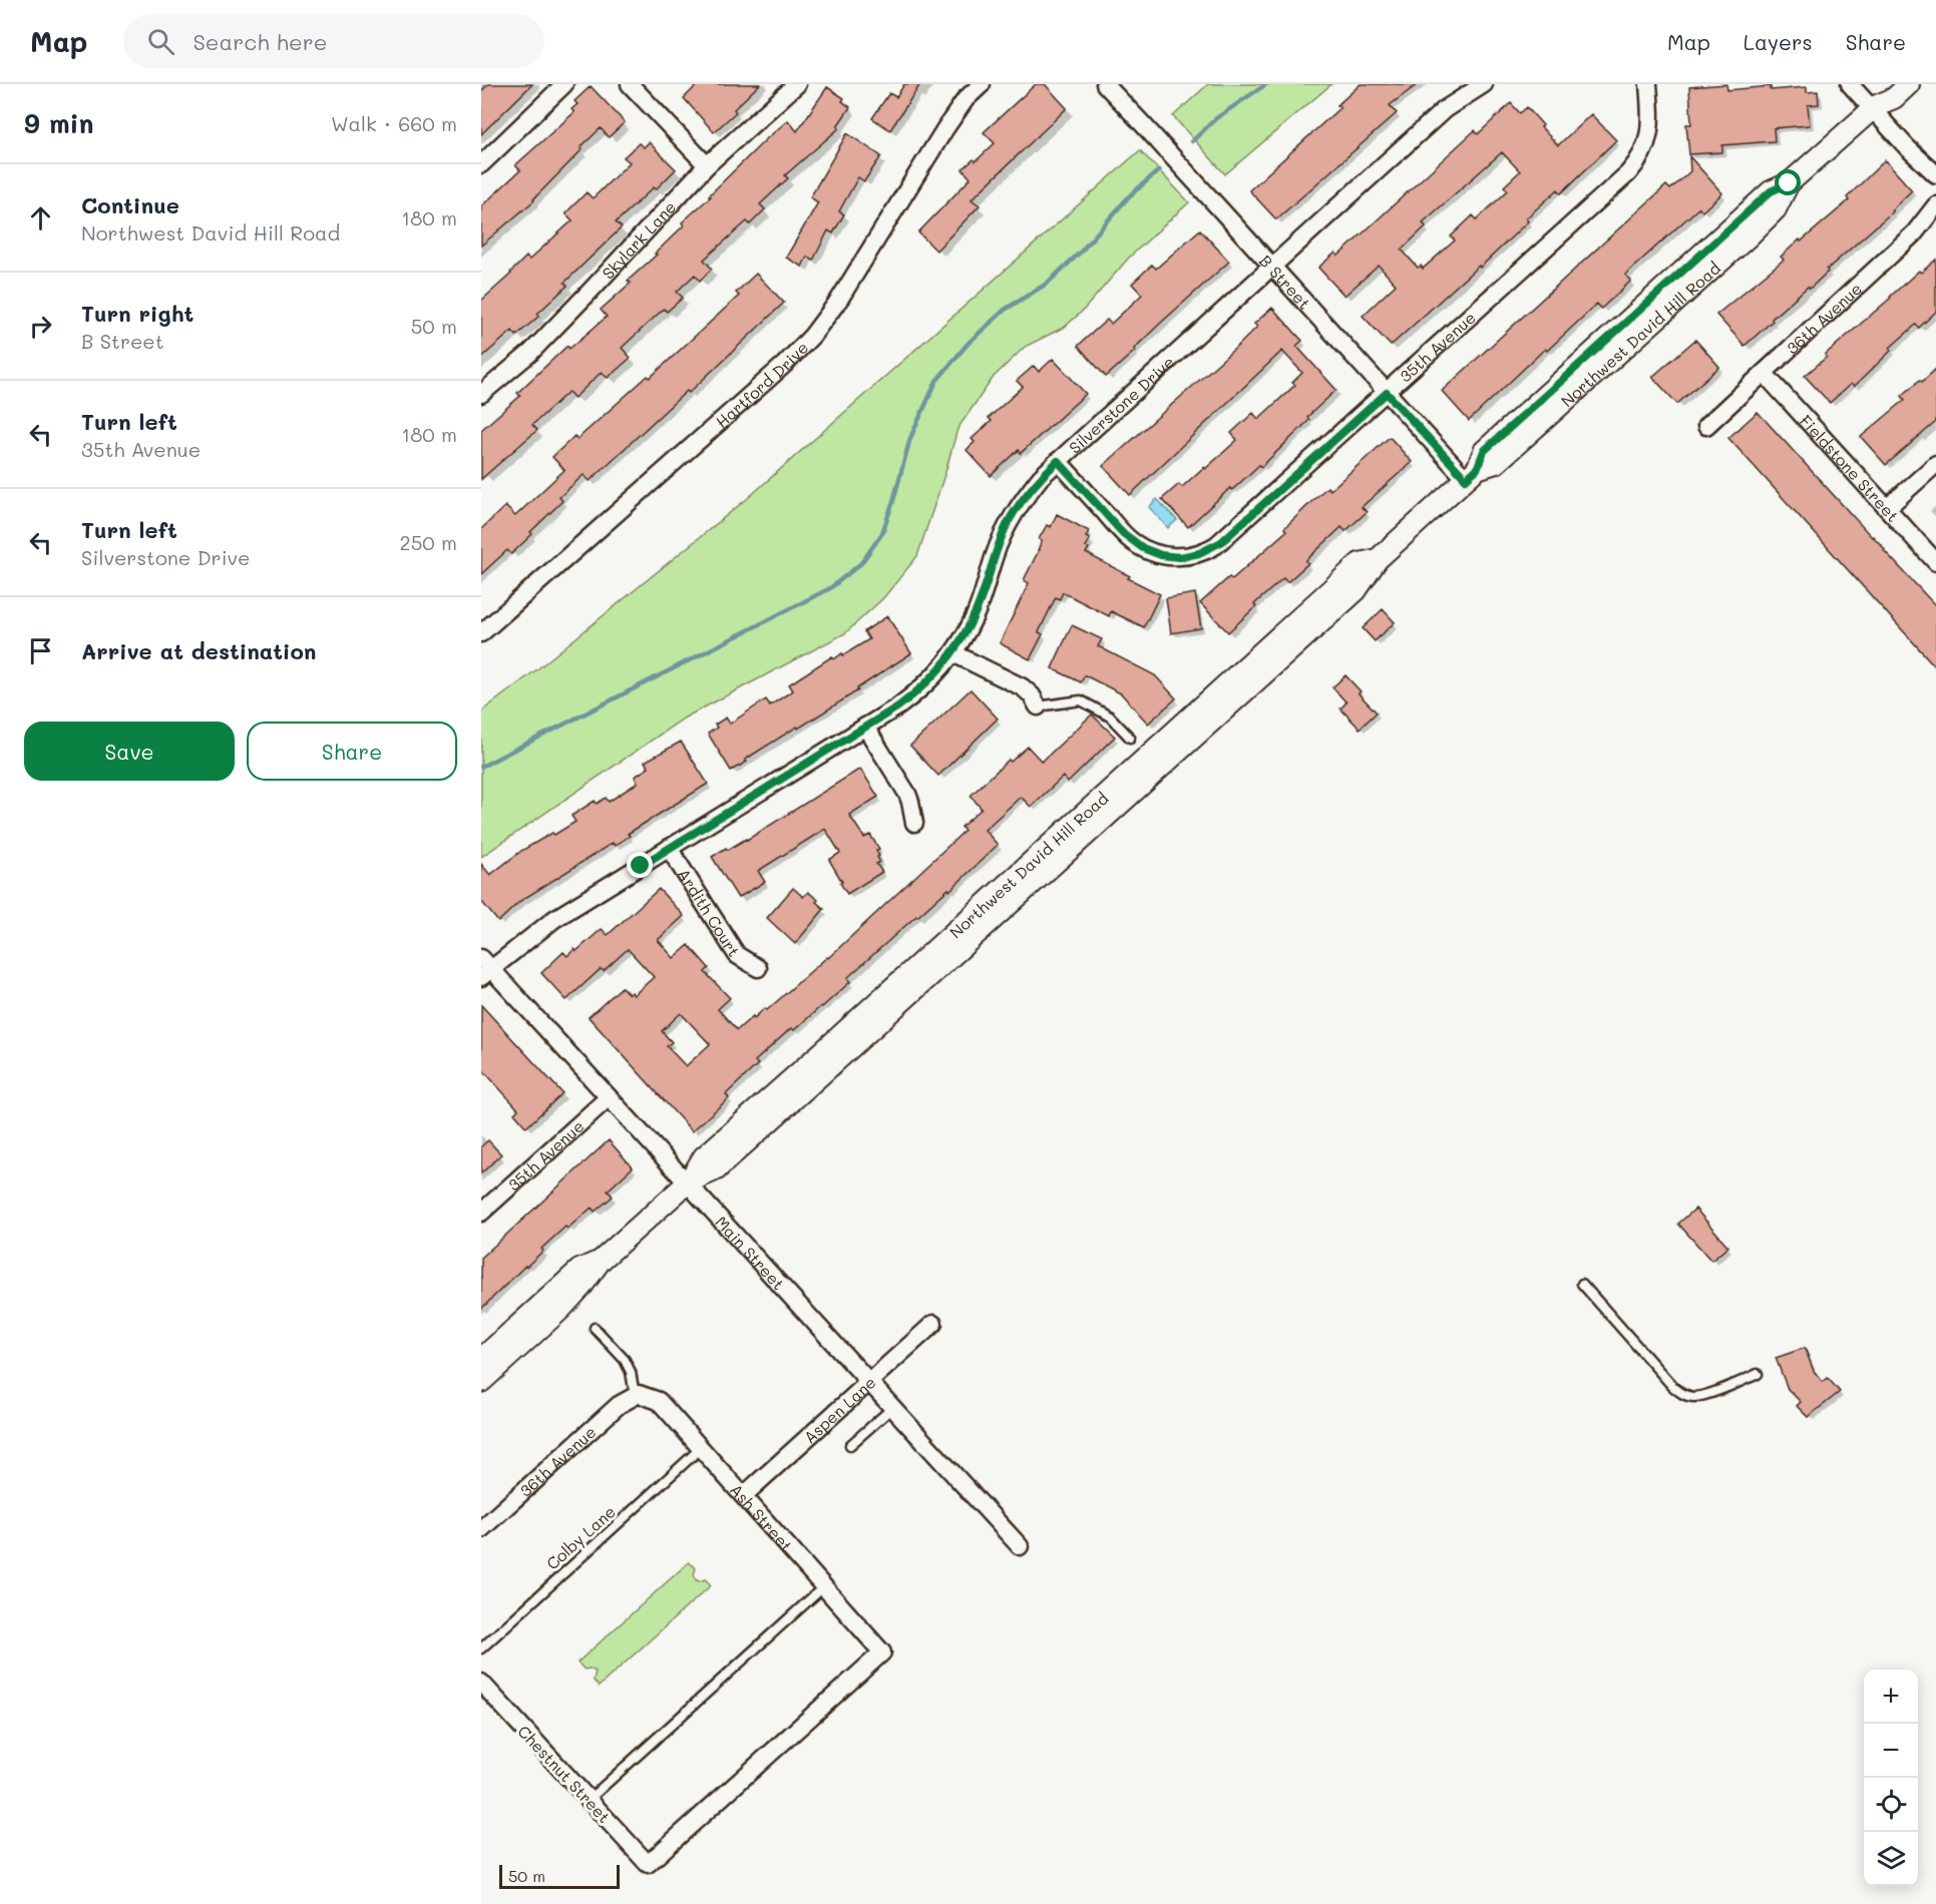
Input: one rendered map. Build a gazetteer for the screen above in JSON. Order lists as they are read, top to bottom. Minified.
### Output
{"streets":{"street":["Skylark Lane","B Street","36th Avenue","Northwest David Hill Road","35th Avenue","Hartford Drive","Silverstone Drive","Fieldstone Street","Ardith Court","Main Street","Aspen Lane","Ash Street","Chestnut Street"],"lane":["Colby Lane"]},"crossings":[["B Street","Northwest David Hill Road"],["B Street","35th Avenue"],["B Street","Silverstone Drive"],["36th Avenue","Fieldstone Street"],["36th Avenue","Ash Street"],["Northwest David Hill Road","Main Street"],["35th Avenue","Silverstone Drive"],["35th Avenue","Main Street"],["Silverstone Drive","Ardith Court"],["Silverstone Drive","Main Street"],["Main Street","Aspen Lane"],["Aspen Lane","Ash Street"],["Ash Street","Colby Lane"],["Ash Street","Chestnut Street"]],"scale_bar":"50 m","page":{"header":"Map","search":"Search here","nav":["Map","Layers","Share"],"heading":["9 min","Walk · 660 m"],"list":[["Continue","Northwest David Hill Road","180 m"],["Turn right","B Street","50 m"],["Turn left","35th Avenue","180 m"],["Turn left","Silverstone Drive","250 m"],"Arrive at destination"],"buttons":["Save","Share"],"map_buttons":["+","−"],"scale":"50 m"}}
